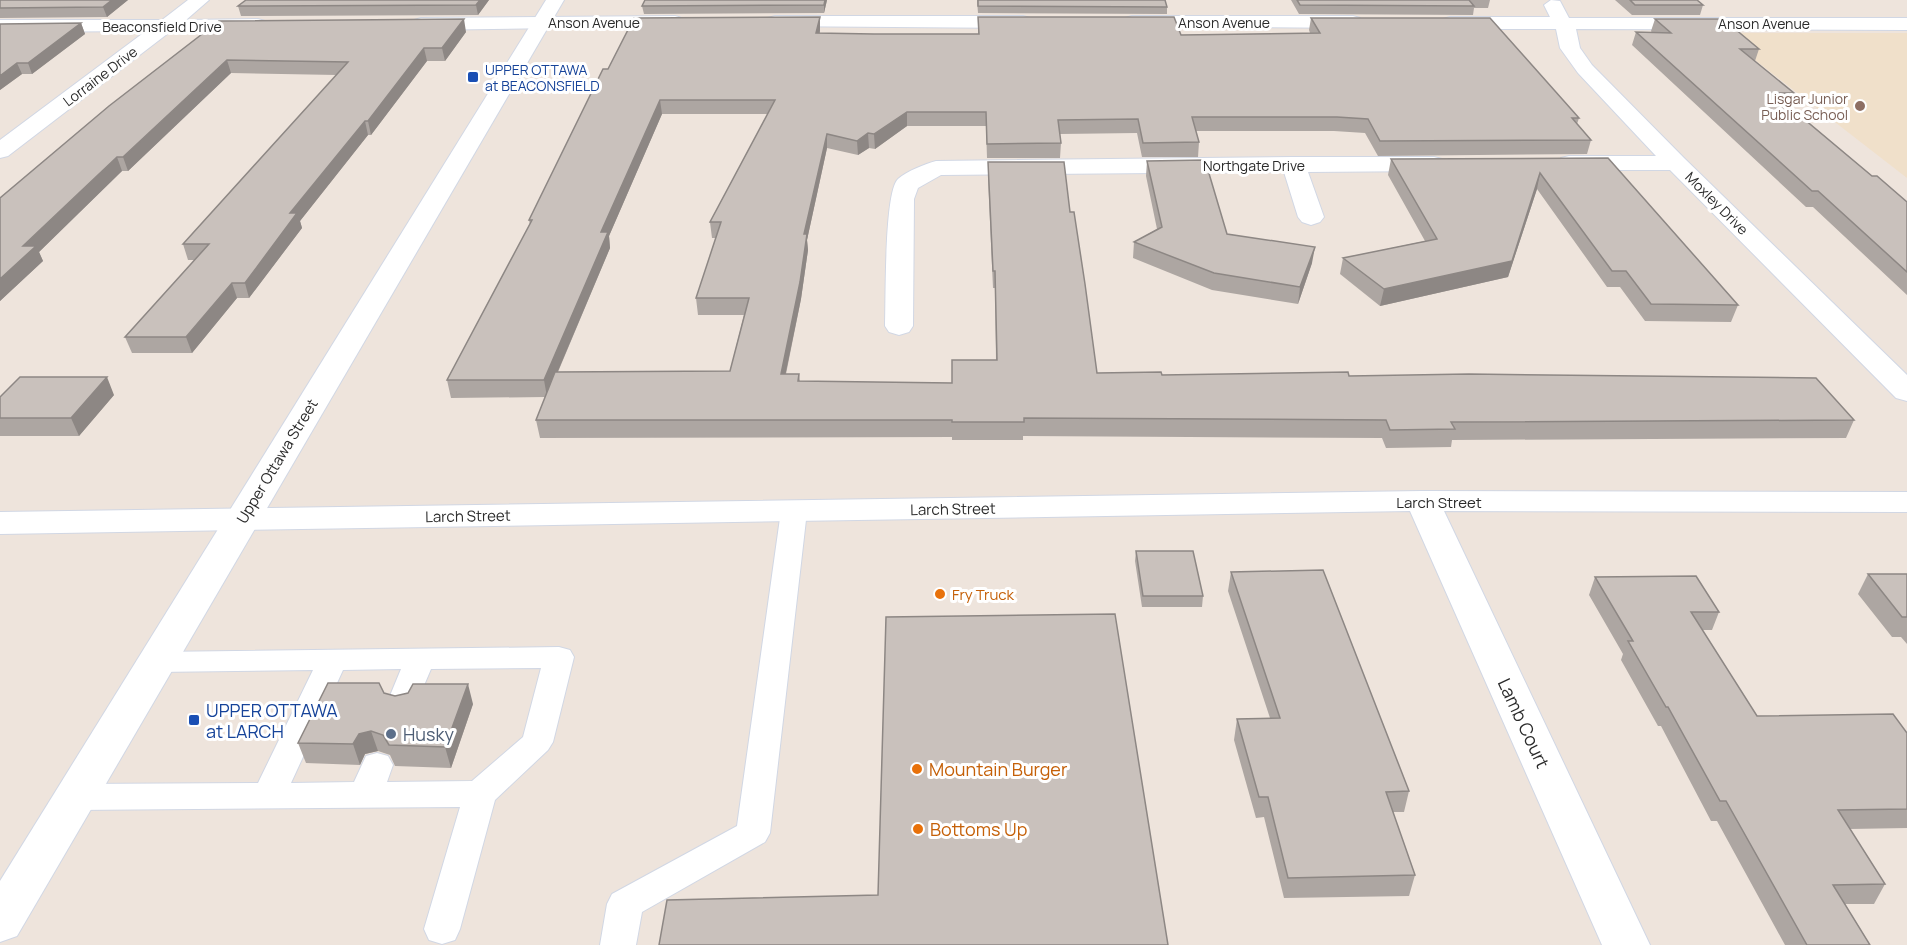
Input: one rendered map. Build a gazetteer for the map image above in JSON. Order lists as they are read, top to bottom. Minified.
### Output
{"streets":{"street":["Anson Avenue","Beaconsfield Drive","Lorraine Drive","Northgate Drive","Moxley Drive","Upper Ottawa Street","Larch Street","Lamb Court"]},"crossings":[["Anson Avenue","Moxley Drive"],["Anson Avenue","Upper Ottawa Street"],["Beaconsfield Drive","Lorraine Drive"],["Upper Ottawa Street","Larch Street"],["Larch Street","Lamb Court"]],"places":{"transit":["UPPER OTTAWA at BEACONSFIELD","UPPER OTTAWA at LARCH"],"other":["Lisgar Junior Public School","Fry Truck","Husky","Mountain Burger","Bottoms Up"]}}
